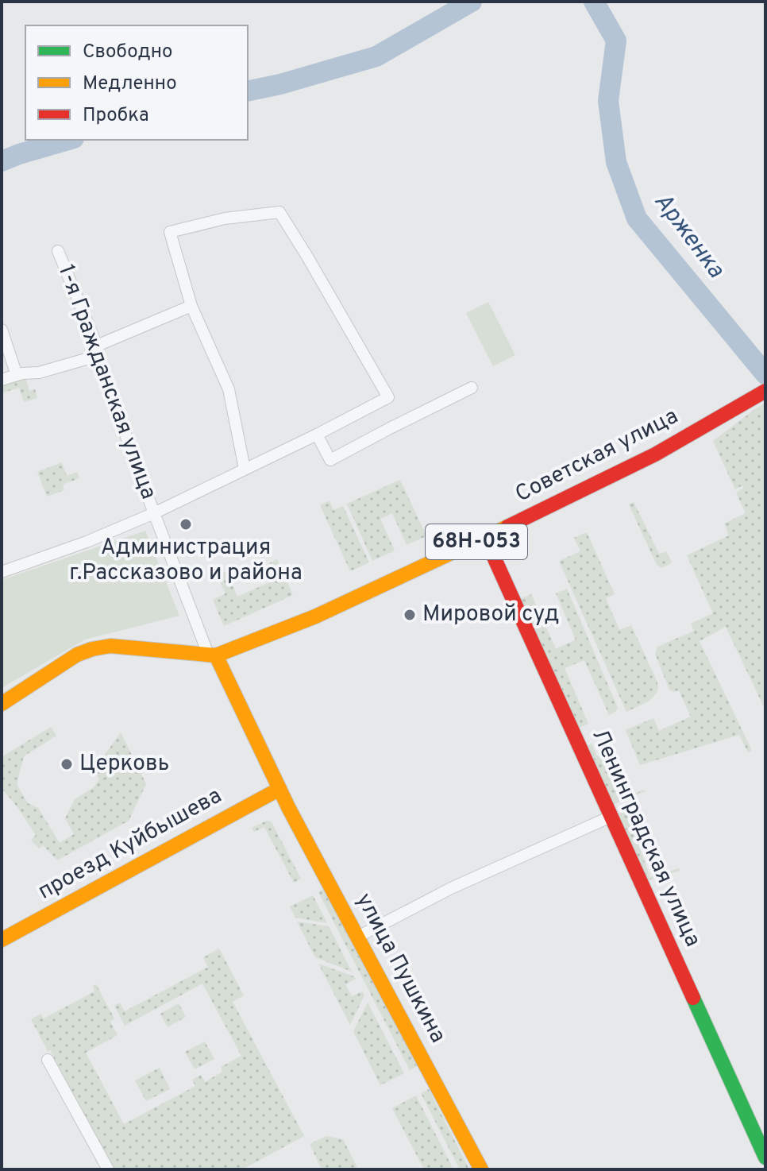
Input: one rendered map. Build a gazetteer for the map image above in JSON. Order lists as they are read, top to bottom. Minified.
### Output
{"streets":{"main road":["Советская улица","68Н-053","Ленинградская улица","проезд Куйбышева","улица Пушкина"],"street":["1-я Гражданская улица"]},"crossings":[["1-я Гражданская улица","Советская улица"],["1-я Гражданская улица","68Н-053"],["1-я Гражданская улица","улица Пушкина"],["Советская улица","68Н-053"],["Советская улица","Ленинградская улица"],["Советская улица","улица Пушкина"],["68Н-053","улица Пушкина"],["проезд Куйбышева","улица Пушкина"]],"water":["Арженка"],"places":["Администрация г.Рассказово и района","Мировой суд","Церковь"],"legend":["Свободно","Медленно","Пробка"]}
